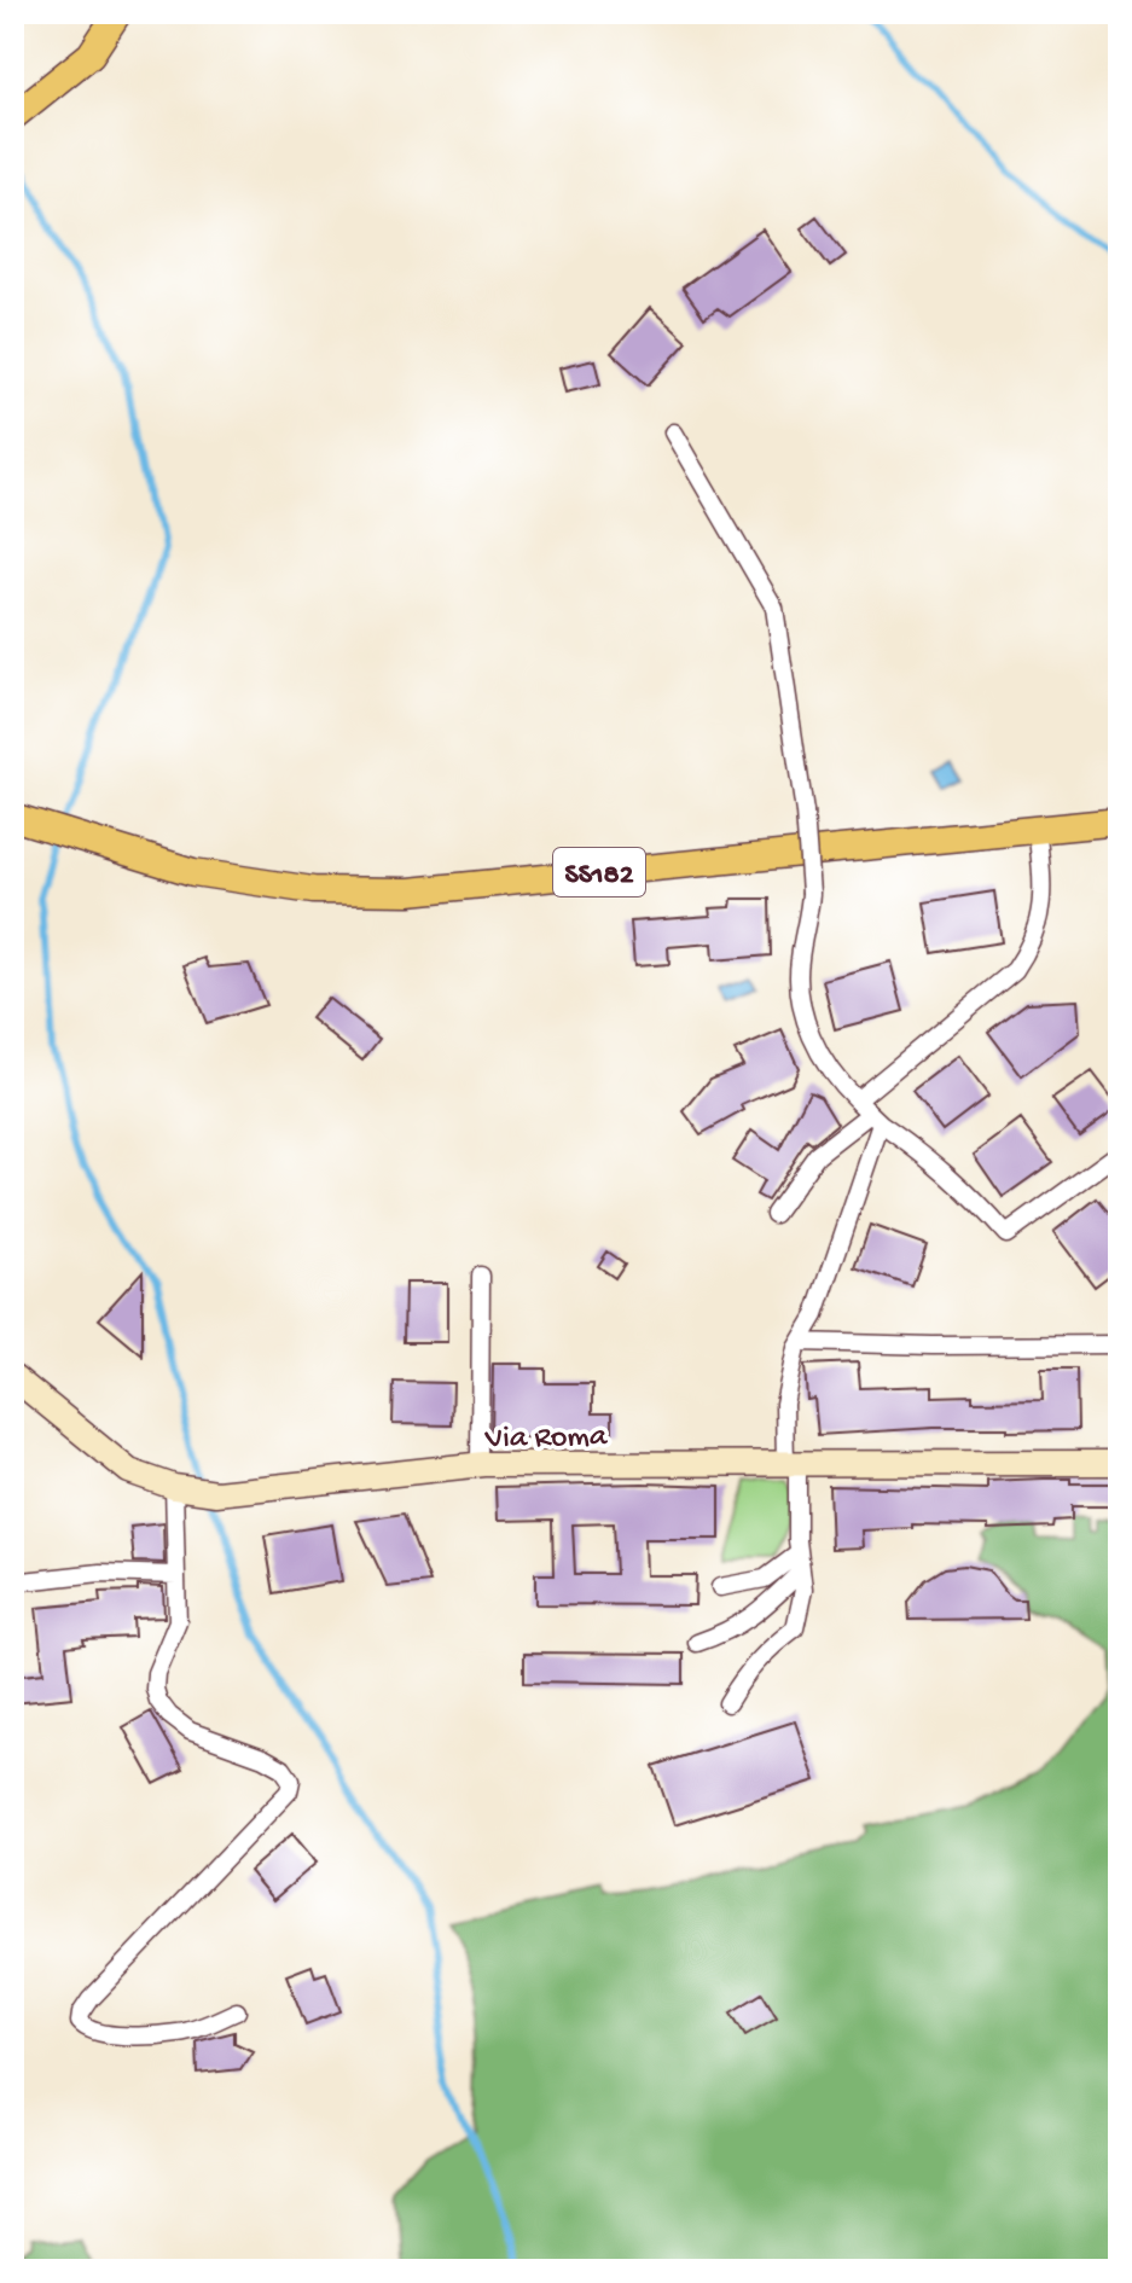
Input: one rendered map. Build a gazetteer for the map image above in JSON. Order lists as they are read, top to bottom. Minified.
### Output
{"streets":{"main road":["SS182"],"street":["Via Roma"]}}
